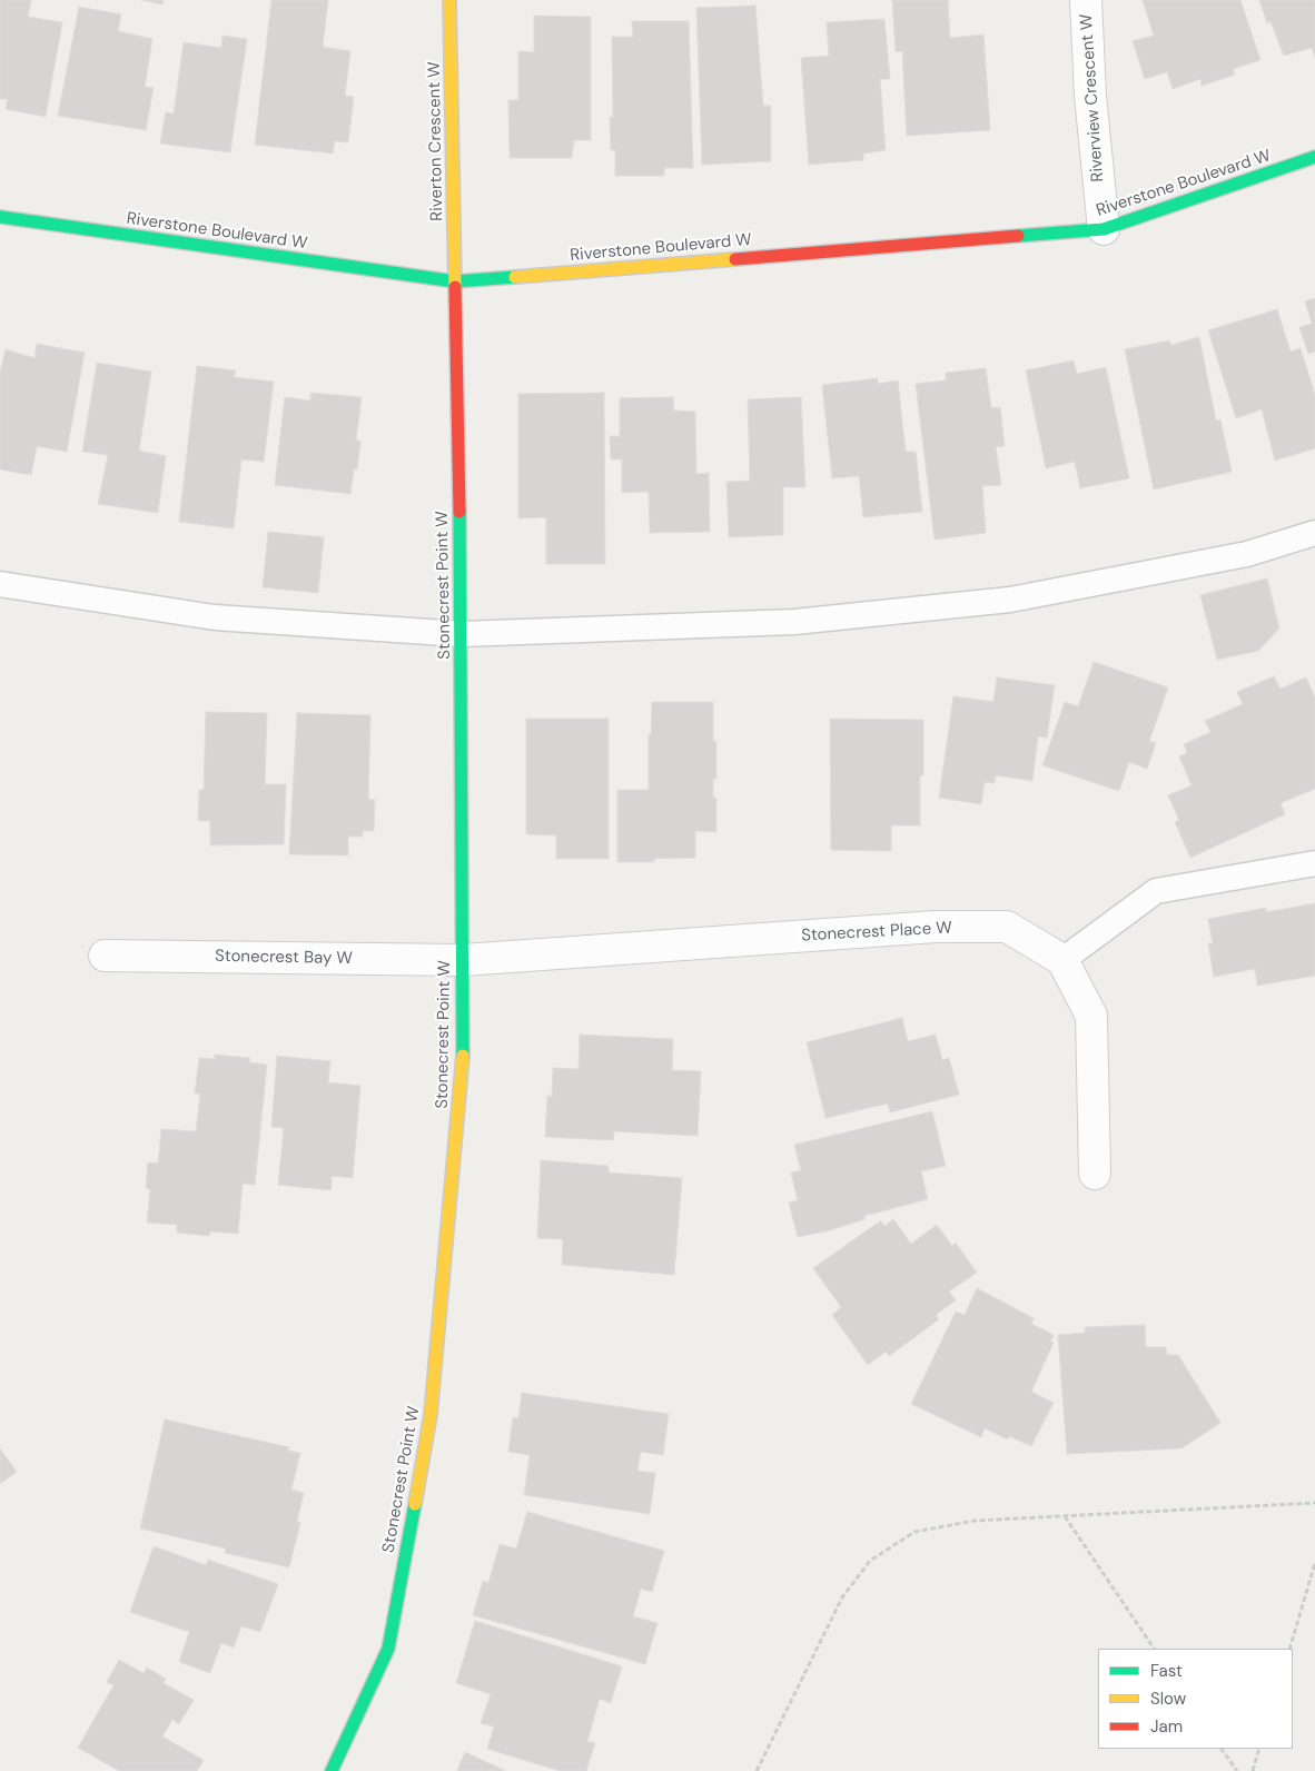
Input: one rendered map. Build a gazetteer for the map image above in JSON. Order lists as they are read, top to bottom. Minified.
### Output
{"streets":{"street":["Riverview Crescent W","Riverton Crescent W","Riverstone Boulevard W","Stonecrest Point W","Stonecrest Place W","Stonecrest Bay W"]},"crossings":[["Riverview Crescent W","Riverstone Boulevard W"],["Riverton Crescent W","Riverstone Boulevard W"],["Riverton Crescent W","Stonecrest Point W"],["Riverstone Boulevard W","Stonecrest Point W"],["Stonecrest Point W","Stonecrest Place W"],["Stonecrest Point W","Stonecrest Bay W"],["Stonecrest Place W","Stonecrest Bay W"]],"legend":["Fast","Slow","Jam"]}
